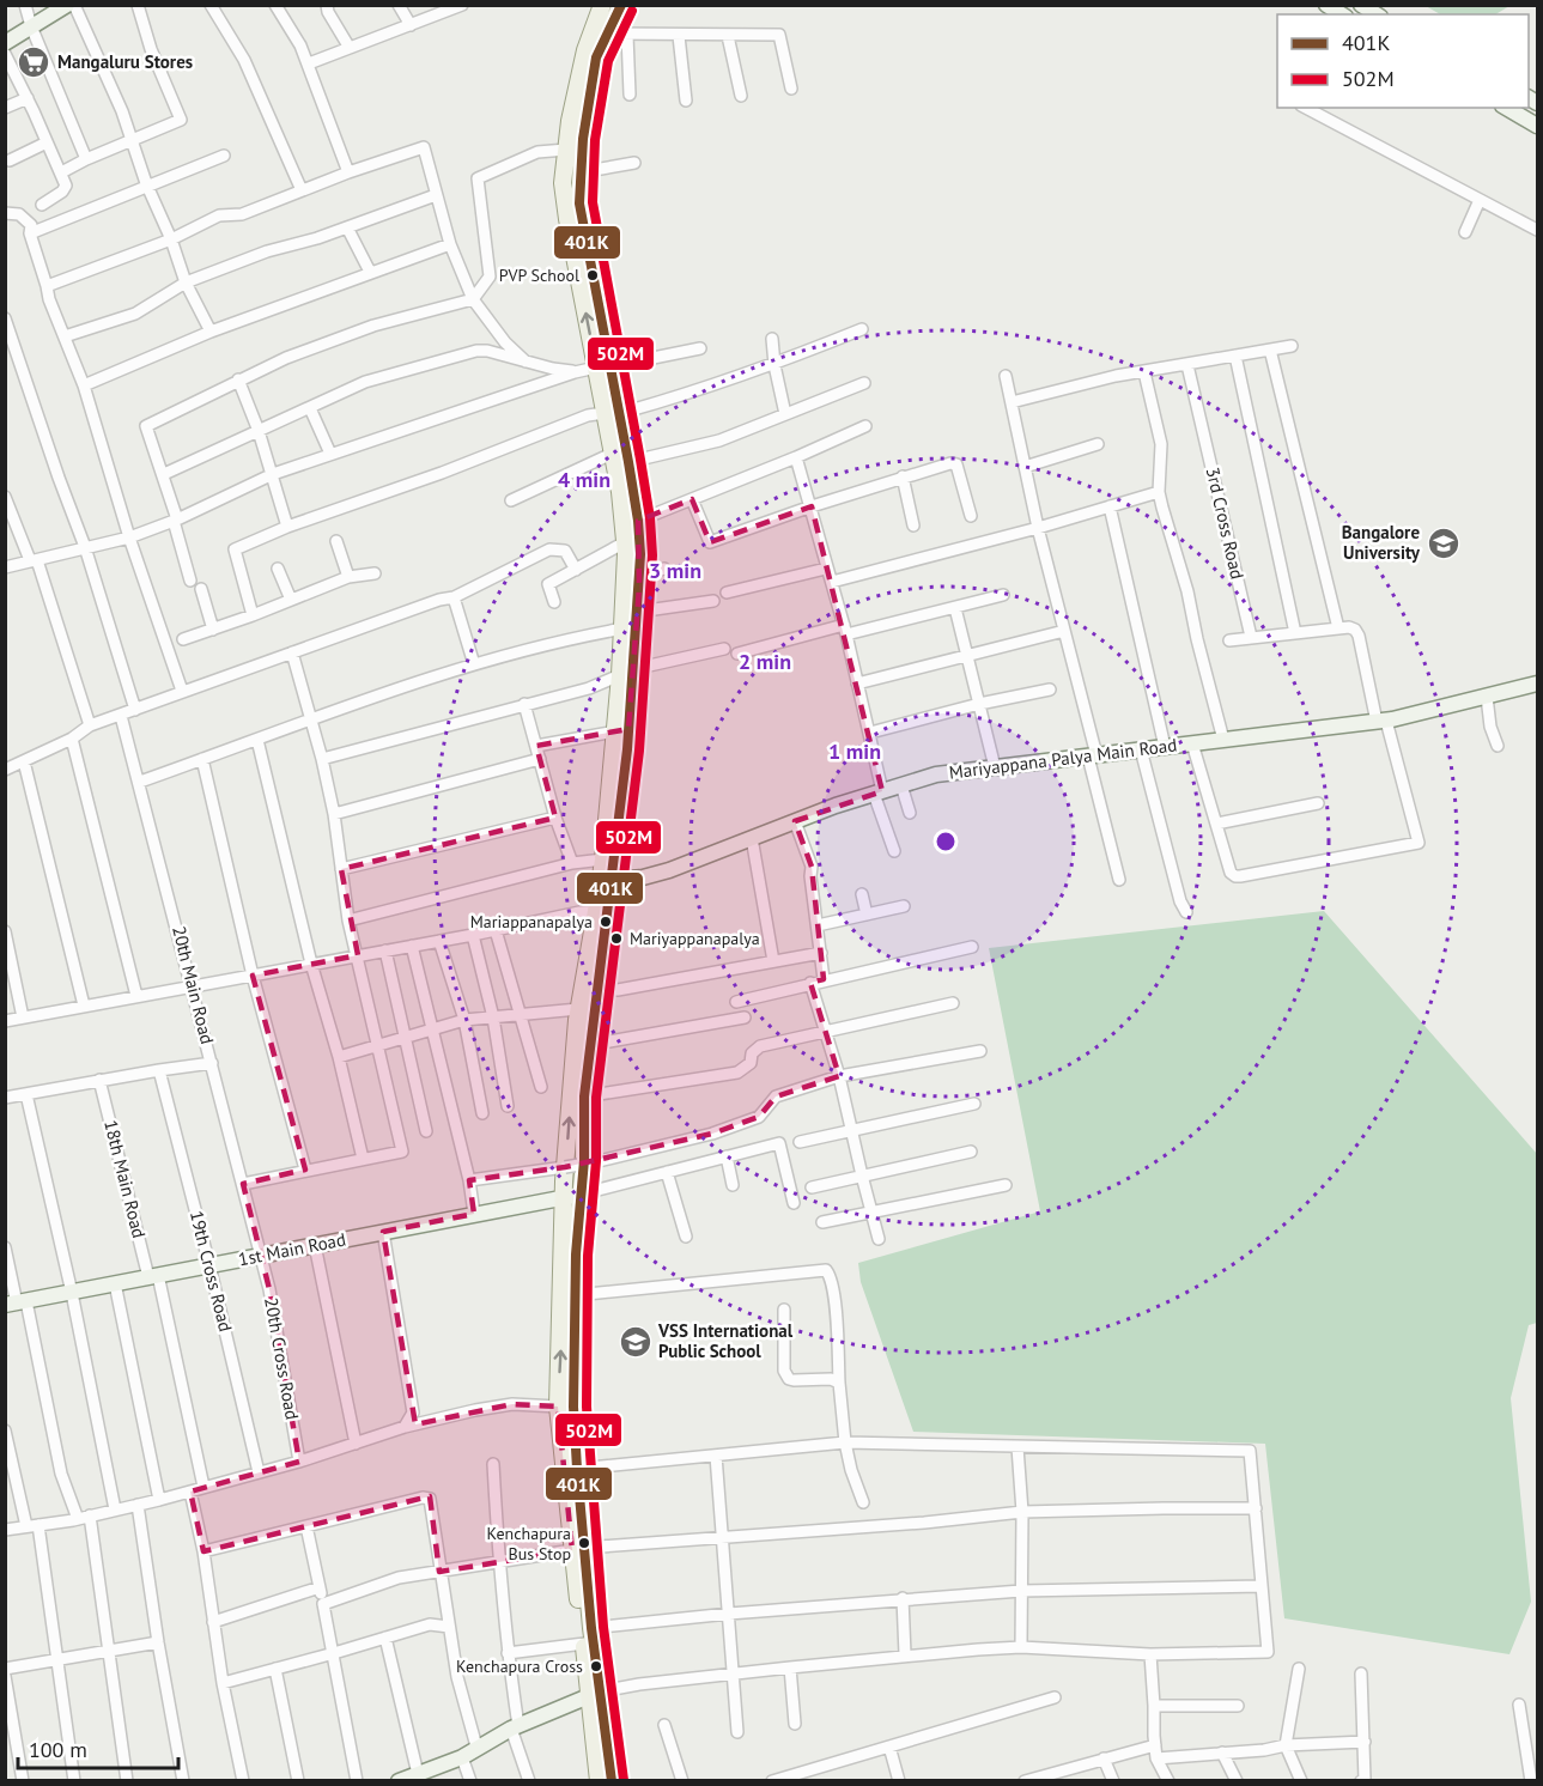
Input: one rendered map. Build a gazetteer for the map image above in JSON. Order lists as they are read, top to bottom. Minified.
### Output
{"streets":{"street":["3rd Cross Road","Mariyappana Palya Main Road","20th Main Road","18th Main Road","1st Main Road","19th Cross Road","20th Cross Road"]},"crossings":[["20th Main Road","1st Main Road"],["20th Main Road","20th Cross Road"],["18th Main Road","1st Main Road"],["1st Main Road","19th Cross Road"],["1st Main Road","20th Cross Road"]],"places":{"supermarket":["Mangaluru Stores"],"other":["PVP School","Mariappanapalya","Mariyappanapalya","Kenchapura Bus Stop","Kenchapura Cross"],"school or university":["Bangalore University","VSS International Public School"]},"lines":["transit line 401K","transit line 502M"],"legend":["401K","502M"],"scale_bar":"100 m","rings":["4 min","3 min","2 min","1 min"]}
